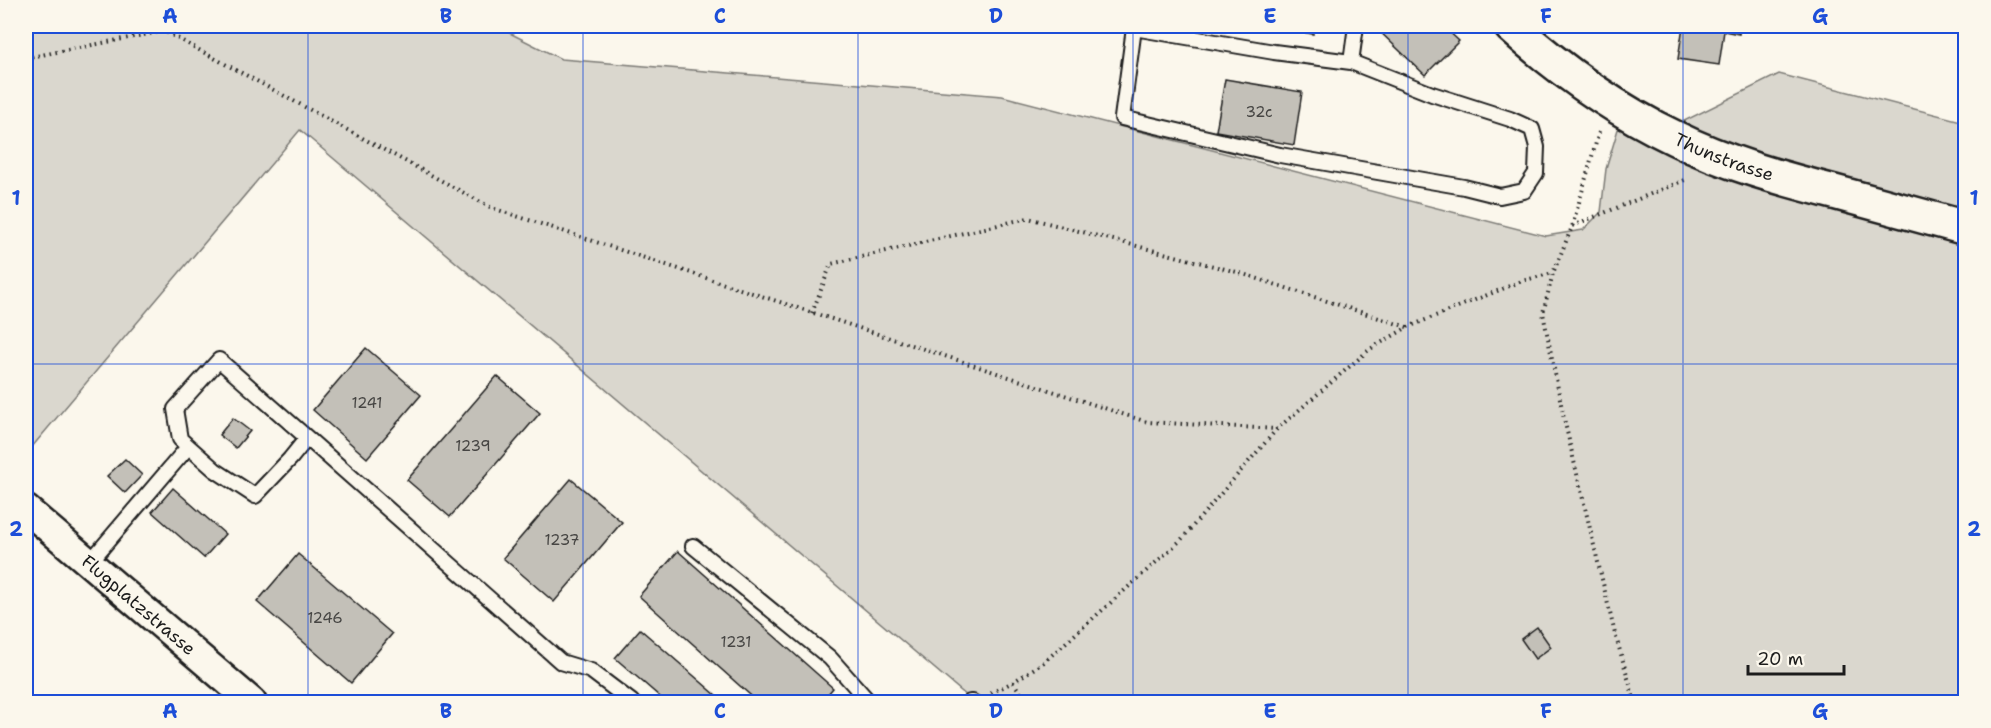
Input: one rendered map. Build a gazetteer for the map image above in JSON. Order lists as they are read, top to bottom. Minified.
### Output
{"streets":{"street":["Thunstrasse","Flugplatzstrasse"]},"house_numbers":["32c","1241","1239","1237","1246","1231"],"scale_bar":"20 m","grid":{"columns":["A","B","C","D","E","F","G"],"rows":["1","2"]}}
